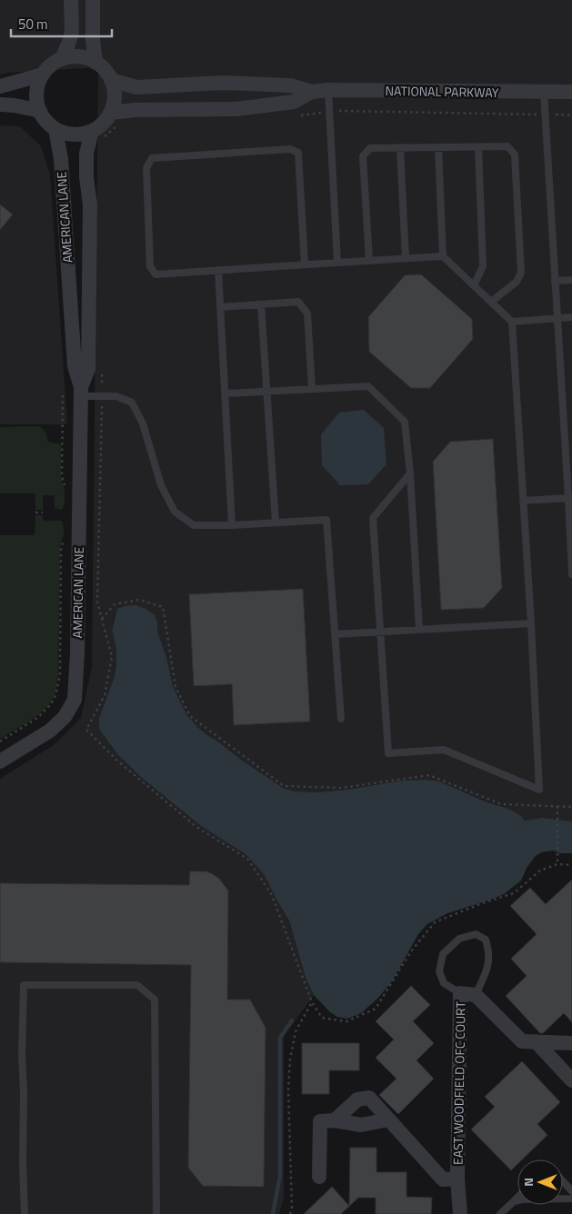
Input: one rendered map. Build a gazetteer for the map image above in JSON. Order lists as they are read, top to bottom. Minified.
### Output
{"streets":{"street":["NATIONAL PARKWAY","AMERICAN LANE","EAST WOODFIELD OFC COURT"]},"crossings":[["NATIONAL PARKWAY","AMERICAN LANE"]],"scale_bar":"50 m","north":"left"}
